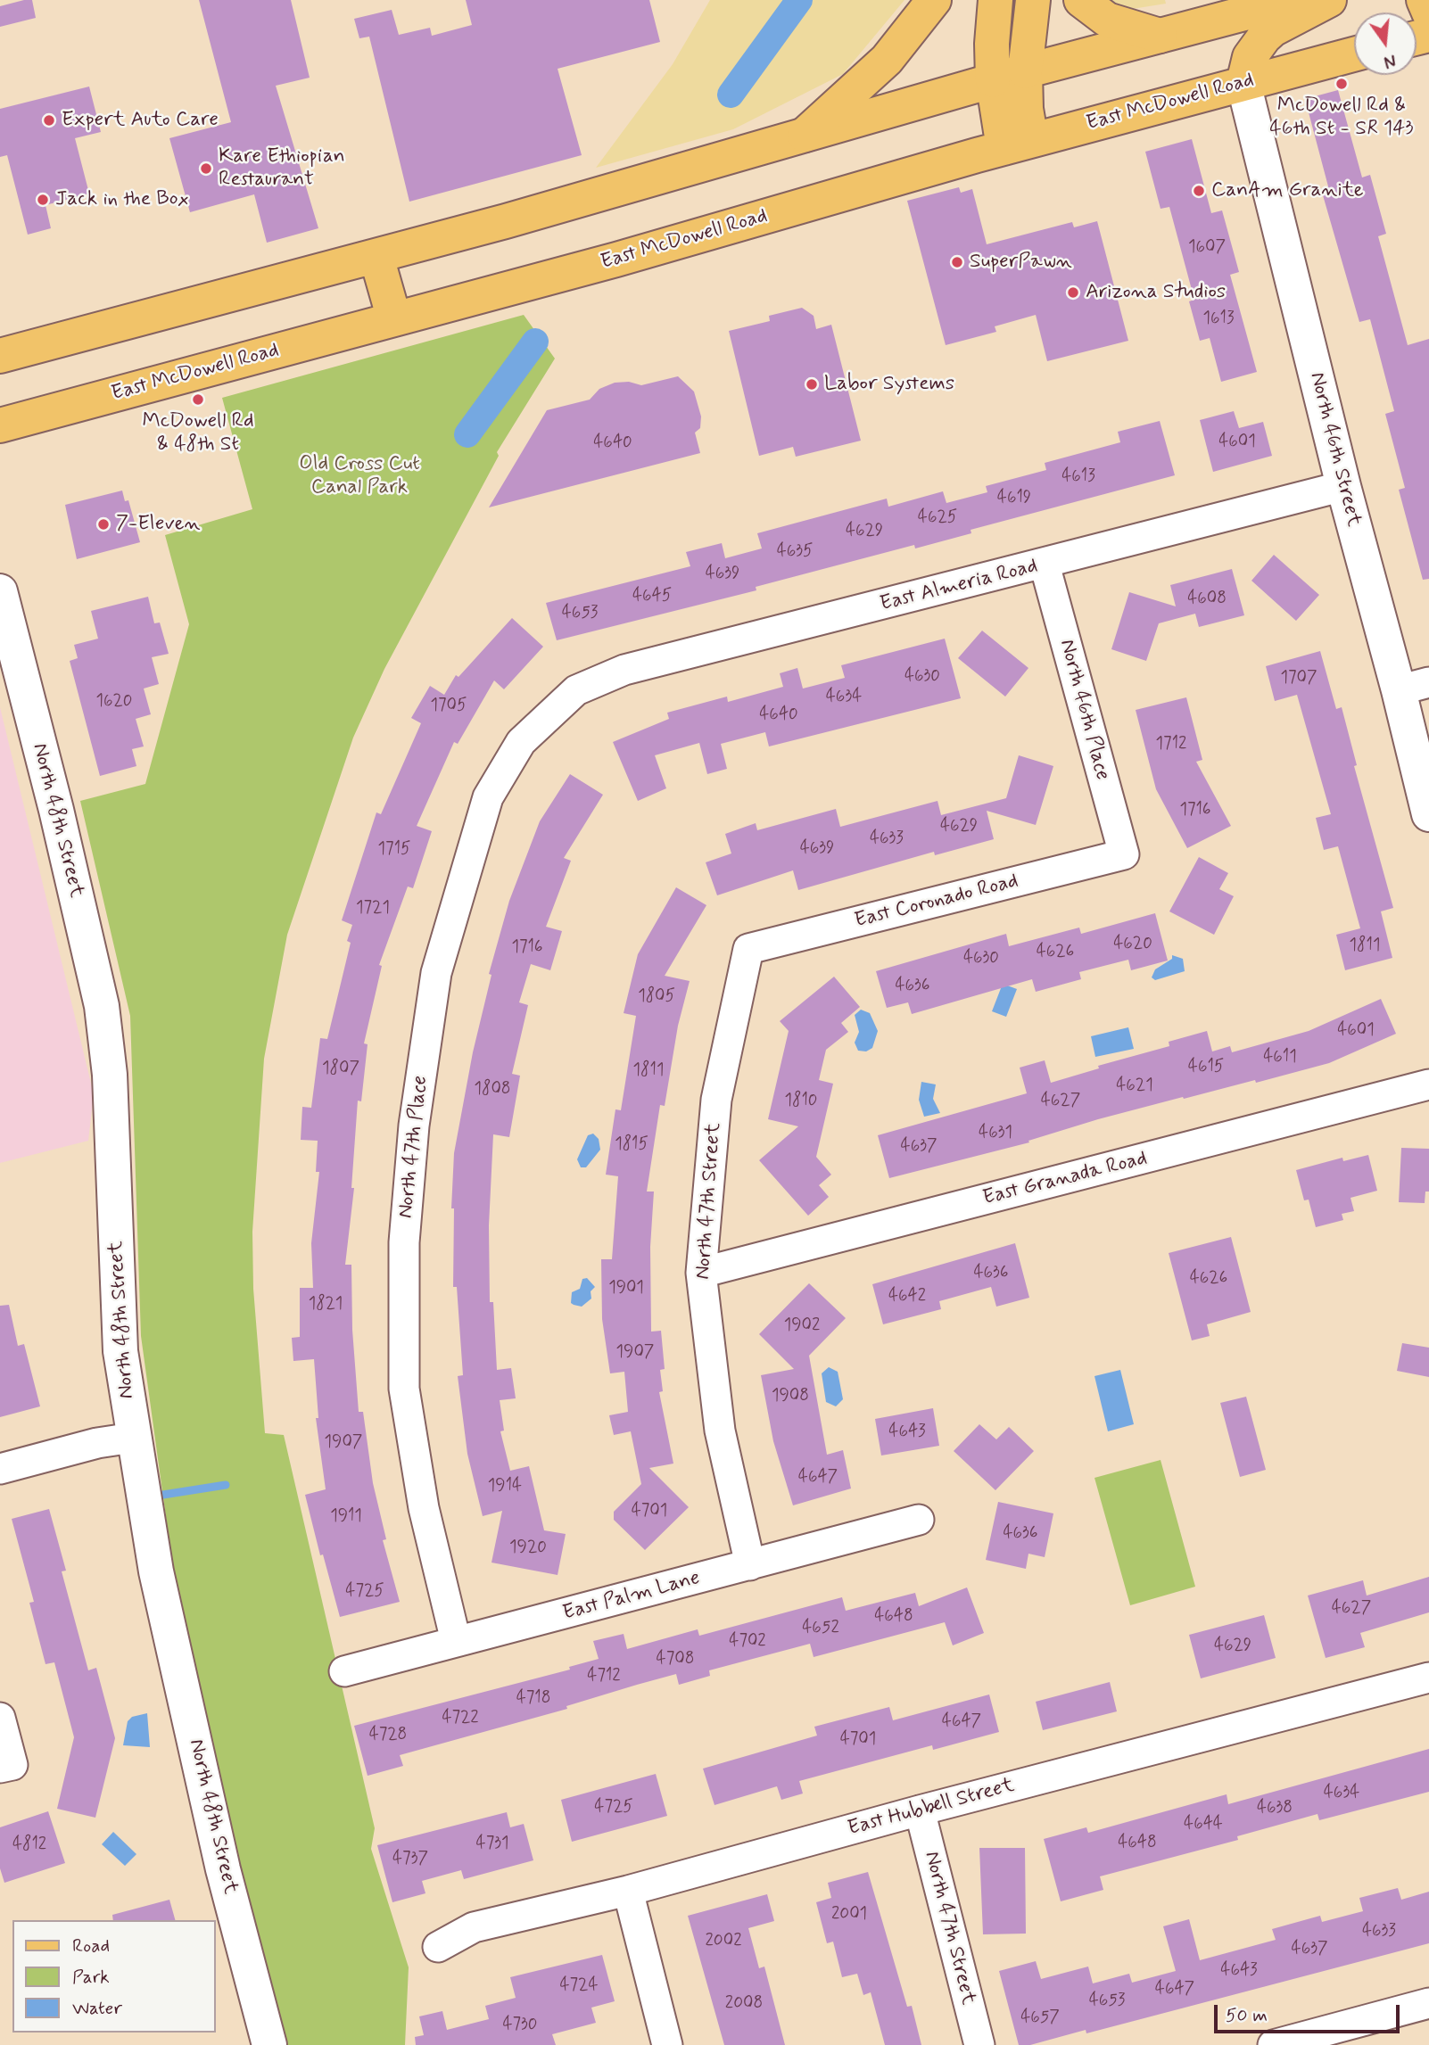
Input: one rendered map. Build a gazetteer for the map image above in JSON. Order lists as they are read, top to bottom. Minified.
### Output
{"streets":{"main road":["East McDowell Road"],"street":["North 46th Street","East Almeria Road","North 46th Place","North 48th Street","East Coronado Road","North 47th Place","East Granada Road","North 47th Street","East Palm Lane","East Hubbell Street"]},"crossings":[["East McDowell Road","North 46th Street"],["North 46th Street","East Almeria Road"],["East Almeria Road","North 46th Place"],["East Almeria Road","North 47th Place"],["North 46th Place","East Coronado Road"],["East Coronado Road","North 47th Street"],["North 47th Place","East Palm Lane"],["East Granada Road","North 47th Street"],["North 47th Street","East Palm Lane"],["North 47th Street","East Hubbell Street"]],"parks":["Old Cross Cut Canal Park"],"places":["McDowell Rd & 46th St - SR 143","Expert Auto Care","Kare Ethiopian Restaurant","CanAm Granite","Jack in the Box","SuperPawn","Arizona Studios","Labor Systems","McDowell Rd & 48th St","7-Eleven"],"house_numbers":["1607","1613","4601","4640","4613","4619","4625","4629","4635","4639","4645","4608","4653","4630","1707","4634","1620","1705","4640","1712","1716","4629","4633","4639","1715","1721","4620","1811","1716","4626","4630","4636","1805","4601","4611","4615","1807","1811","4621","1808","1810","4627","4631","1815","4637","4636","4626","1901","4642","1821","1902","1907","1908","4643","1907","4647","1914","4701","1911","4636","1920","4725","4627","4648","4652","4702","4629","4708","4712","4718","4722","4647","4728","4701","4634","4725","4638","4644","4648","4731","4812","4737","2001","4633","2002","4637","4643","4724","4647","4653","2008","4657","4730"],"legend":["Road","Park","Water"],"scale_bar":"50 m","north":"bottom"}
